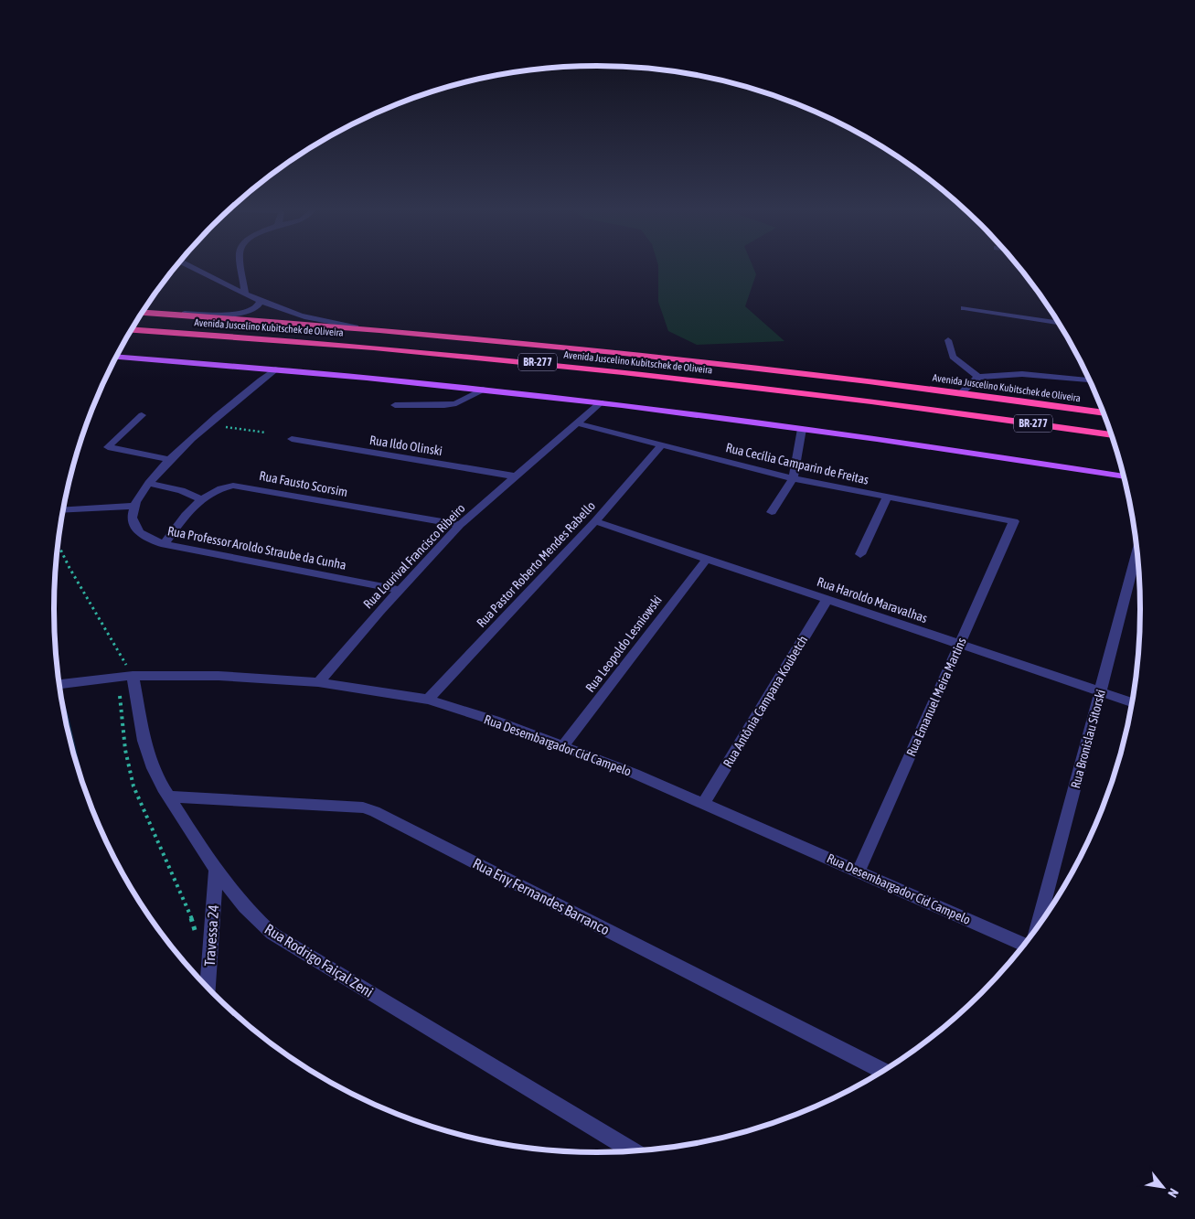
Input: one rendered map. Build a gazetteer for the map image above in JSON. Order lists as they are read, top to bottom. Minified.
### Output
{"streets":{"highway":["Avenida Juscelino Kubitschek de Oliveira","BR-277"],"street":["Rua Ildo Olinski","Rua Cecília Camparin de Freitas","Rua Fausto Scorsim","Rua Professor Aroldo Straube da Cunha","Rua Lourival Francisco Ribeiro","Rua Pastor Roberto Mendes Rabello","Rua Haroldo Maravalhas","Rua Leopoldo Lesniowski","Rua Emanuel Meira Martins","Rua Antônia Campana Koubetch","Rua Bronislau Sitorski","Rua Desembargador Cid Campelo","Rua Eny Fernandes Barranco","Travessa 24","Rua Rodrigo Faiçal Zeni"]},"crossings":[["Rua Ildo Olinski","Rua Lourival Francisco Ribeiro"],["Rua Cecília Camparin de Freitas","Rua Lourival Francisco Ribeiro"],["Rua Cecília Camparin de Freitas","Rua Pastor Roberto Mendes Rabello"],["Rua Cecília Camparin de Freitas","Rua Emanuel Meira Martins"],["Rua Fausto Scorsim","Rua Professor Aroldo Straube da Cunha"],["Rua Fausto Scorsim","Rua Lourival Francisco Ribeiro"],["Rua Professor Aroldo Straube da Cunha","Rua Lourival Francisco Ribeiro"],["Rua Lourival Francisco Ribeiro","Rua Desembargador Cid Campelo"],["Rua Pastor Roberto Mendes Rabello","Rua Haroldo Maravalhas"],["Rua Pastor Roberto Mendes Rabello","Rua Desembargador Cid Campelo"],["Rua Haroldo Maravalhas","Rua Leopoldo Lesniowski"],["Rua Haroldo Maravalhas","Rua Emanuel Meira Martins"],["Rua Haroldo Maravalhas","Rua Antônia Campana Koubetch"],["Rua Haroldo Maravalhas","Rua Bronislau Sitorski"],["Rua Leopoldo Lesniowski","Rua Desembargador Cid Campelo"],["Rua Emanuel Meira Martins","Rua Desembargador Cid Campelo"],["Rua Antônia Campana Koubetch","Rua Desembargador Cid Campelo"],["Rua Desembargador Cid Campelo","Rua Rodrigo Faiçal Zeni"],["Rua Eny Fernandes Barranco","Rua Rodrigo Faiçal Zeni"],["Travessa 24","Rua Rodrigo Faiçal Zeni"]],"north":"bottom right"}
